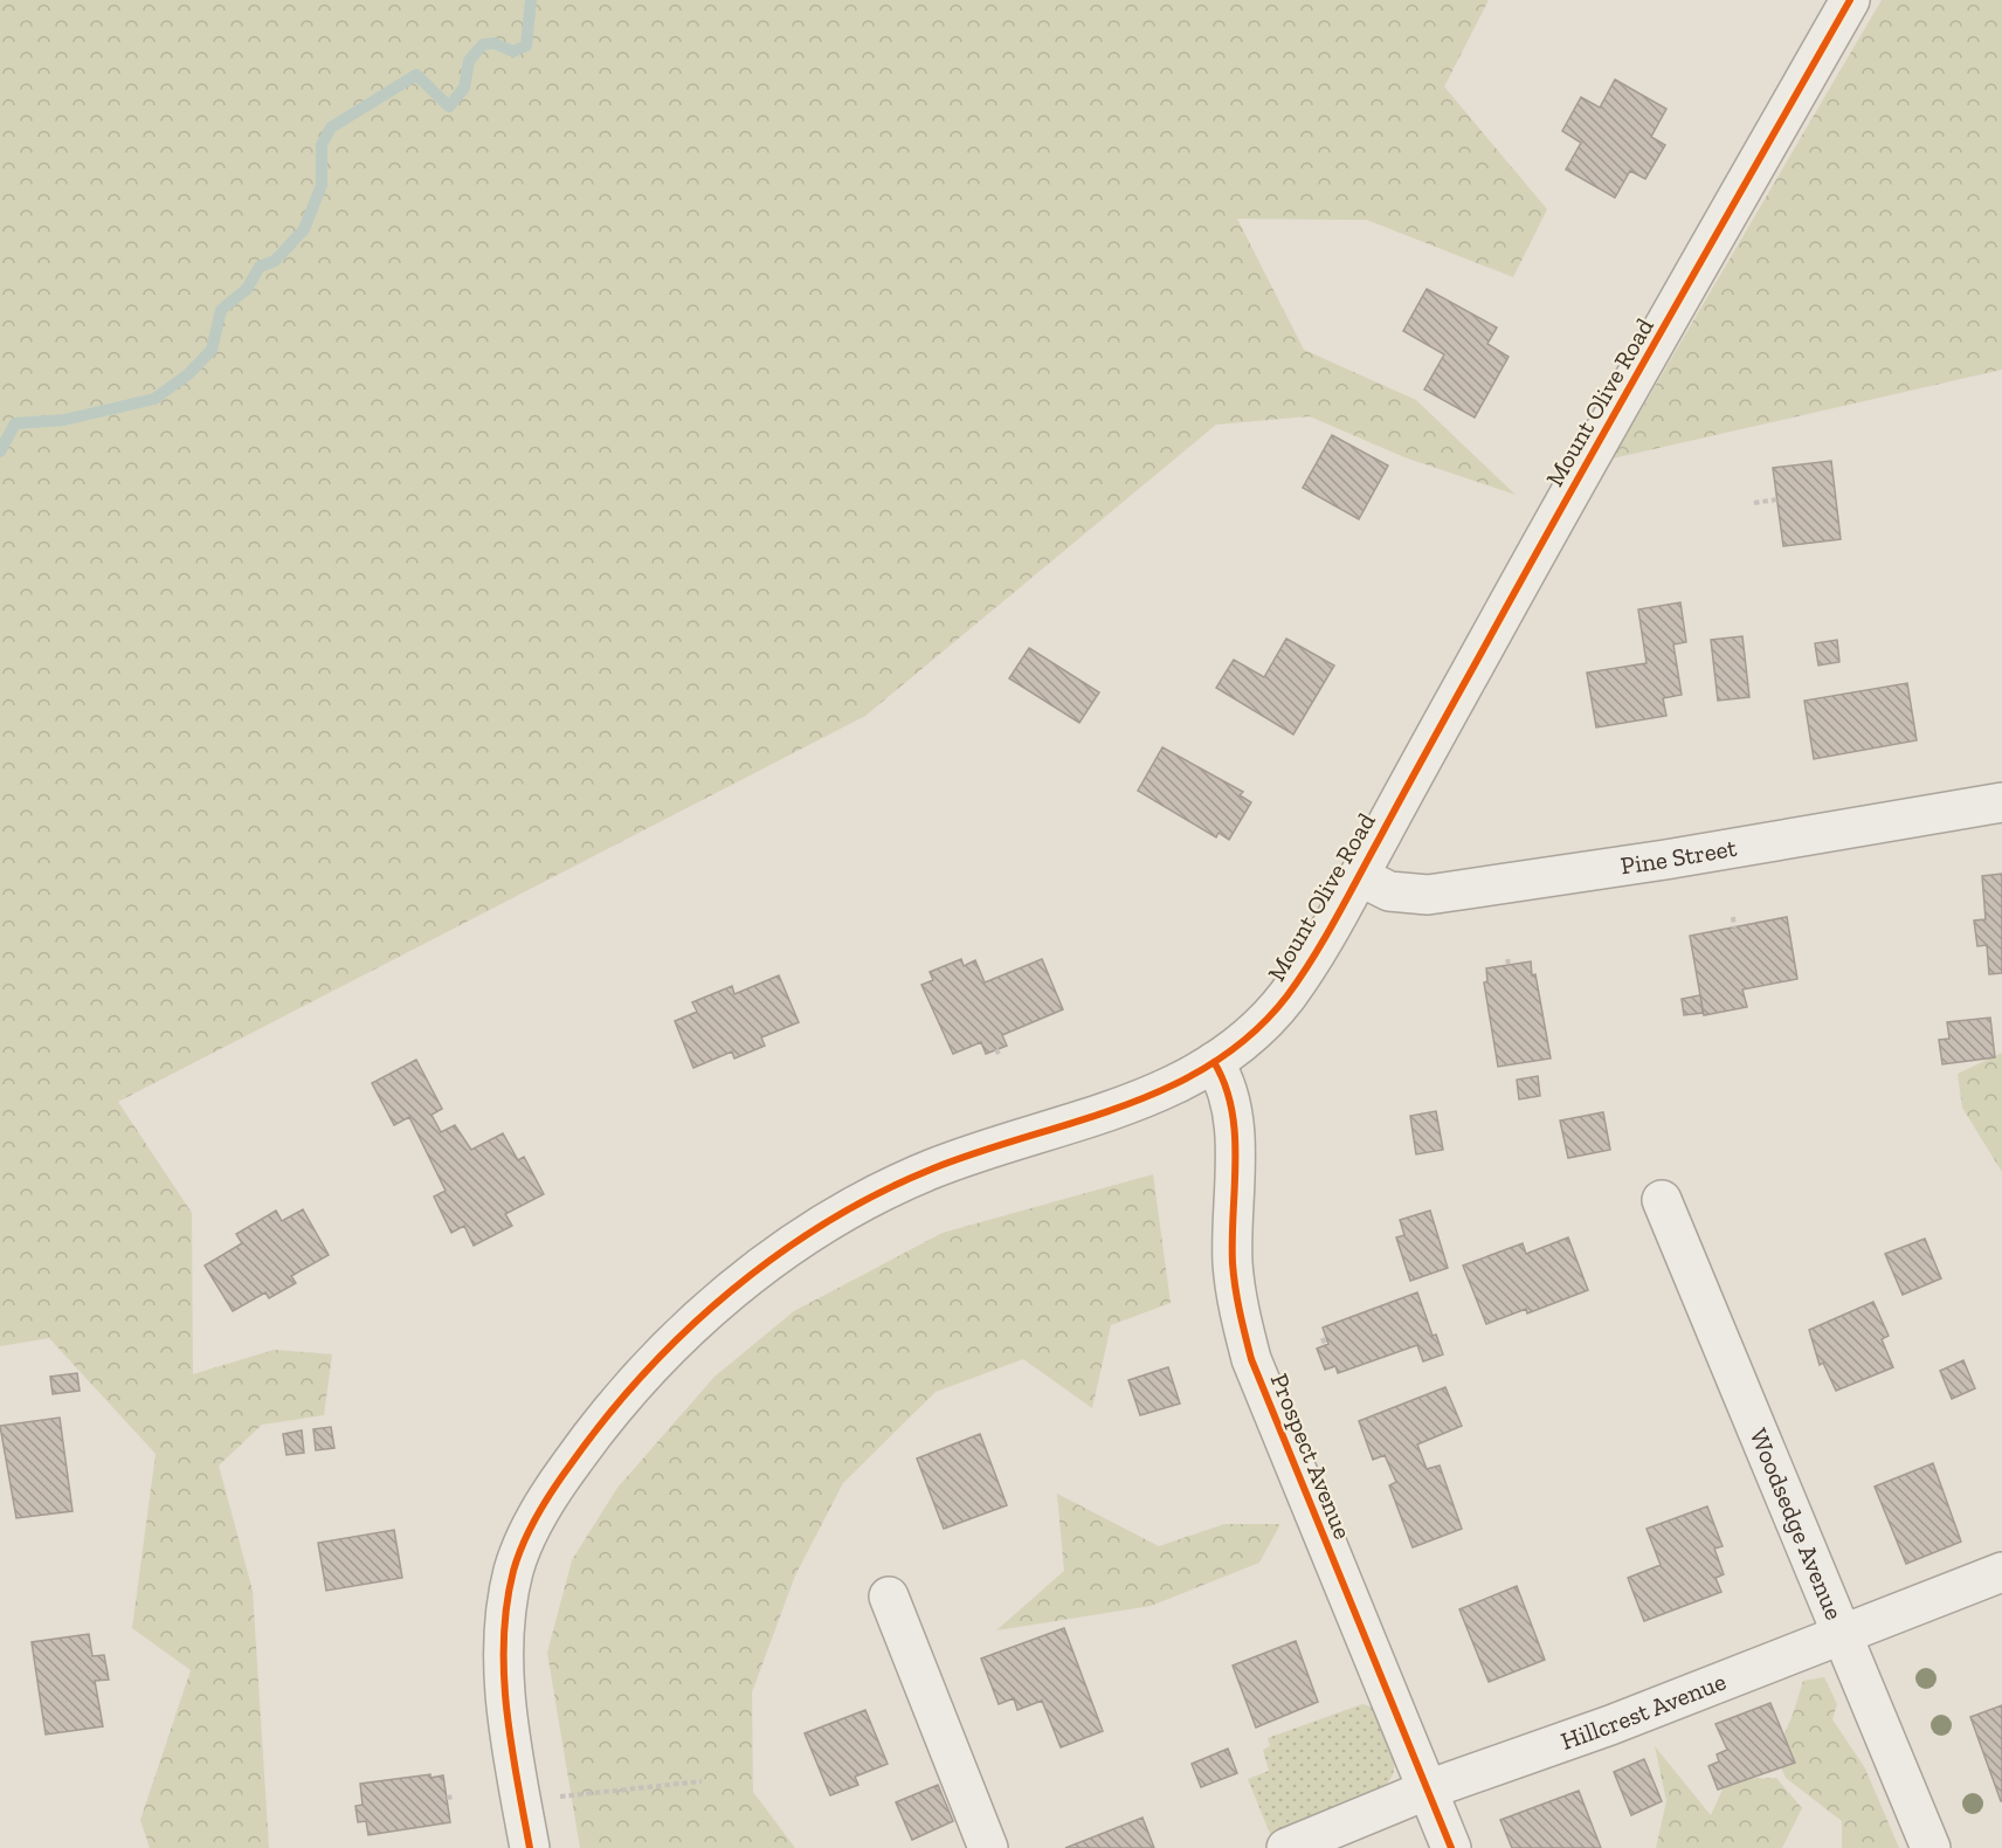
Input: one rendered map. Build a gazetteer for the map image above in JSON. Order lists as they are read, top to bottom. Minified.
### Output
{"streets":{"street":["Mount Olive Road","Pine Street","Prospect Avenue","Woodsedge Avenue","Hillcrest Avenue"]},"crossings":[["Mount Olive Road","Pine Street"],["Mount Olive Road","Prospect Avenue"],["Prospect Avenue","Hillcrest Avenue"],["Woodsedge Avenue","Hillcrest Avenue"]]}
